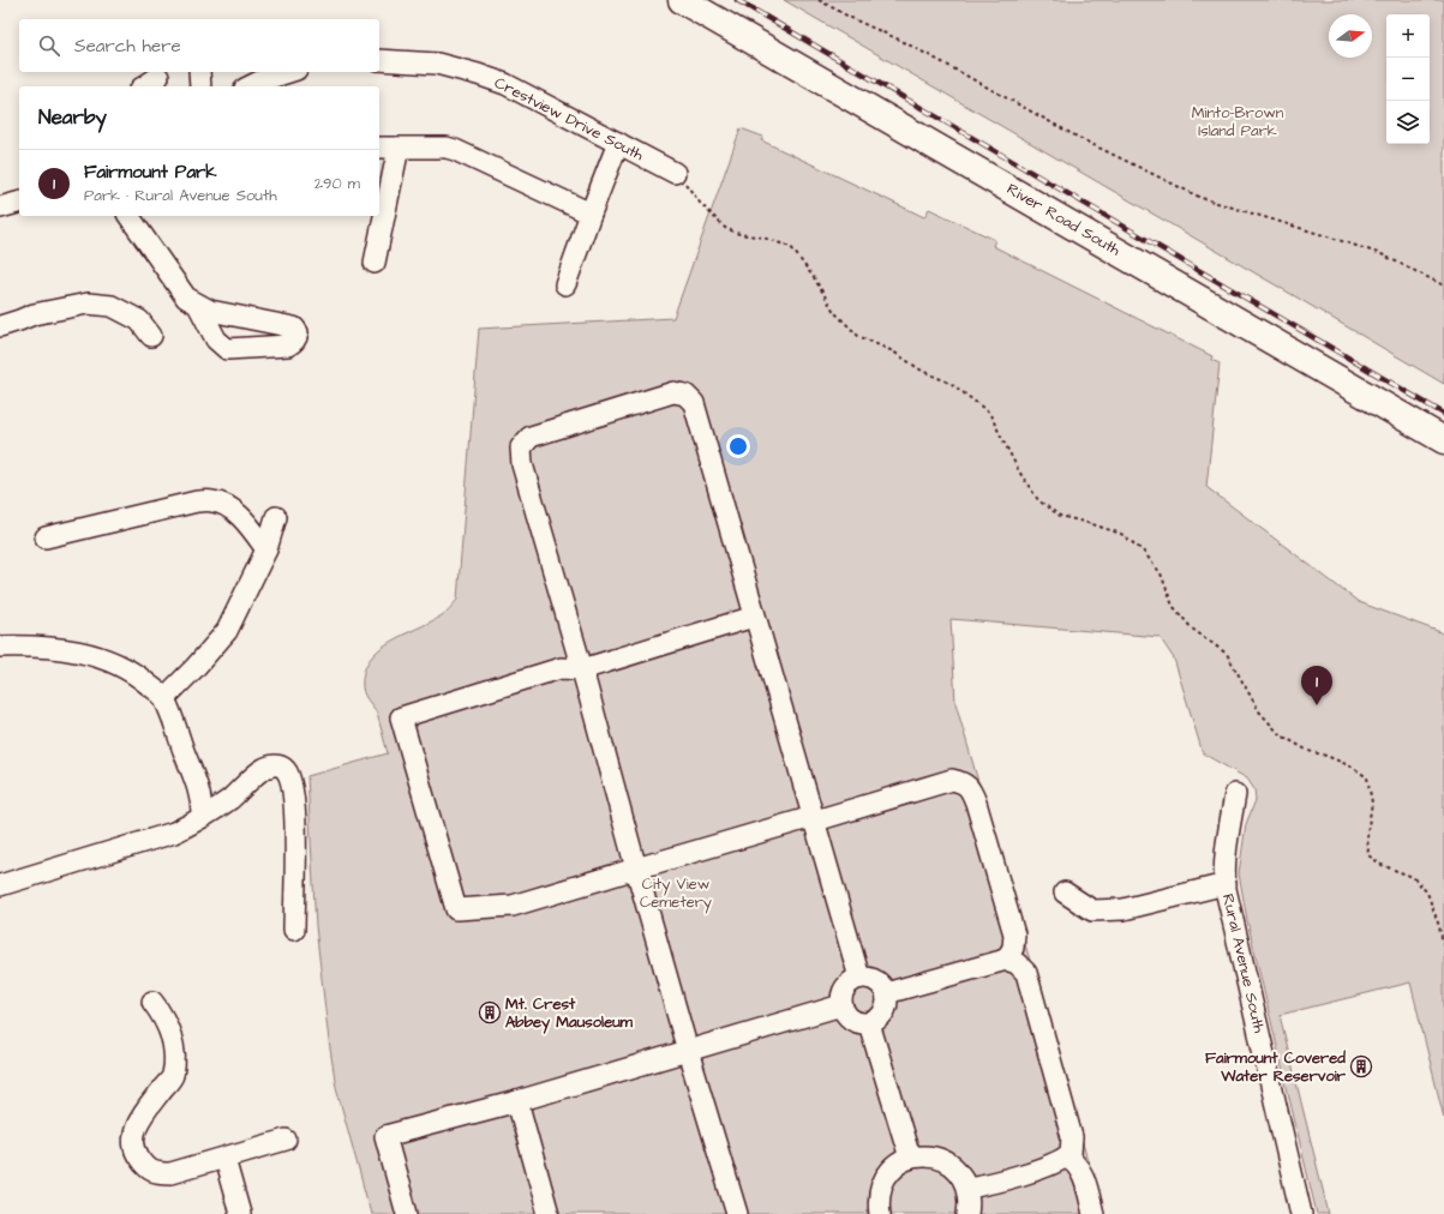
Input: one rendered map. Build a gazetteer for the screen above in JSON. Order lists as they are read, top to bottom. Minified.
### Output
{"streets":{"main road":["River Road South"],"street":["Crestview Drive South","Rural Avenue South"]},"parks":["Minto-Brown Island Park","City View Cemetery"],"places":{"building":["Mt. Crest Abbey Mausoleum","Fairmount Covered Water Reservoir"]},"north":"right","page":{"map_buttons":["+","−"],"search":"Search here","heading":"Nearby","list":[{"mark":"1","name":"Fairmount Park","note":"Park · Rural Avenue South","value":"290 m"}],"pins":"1"}}
